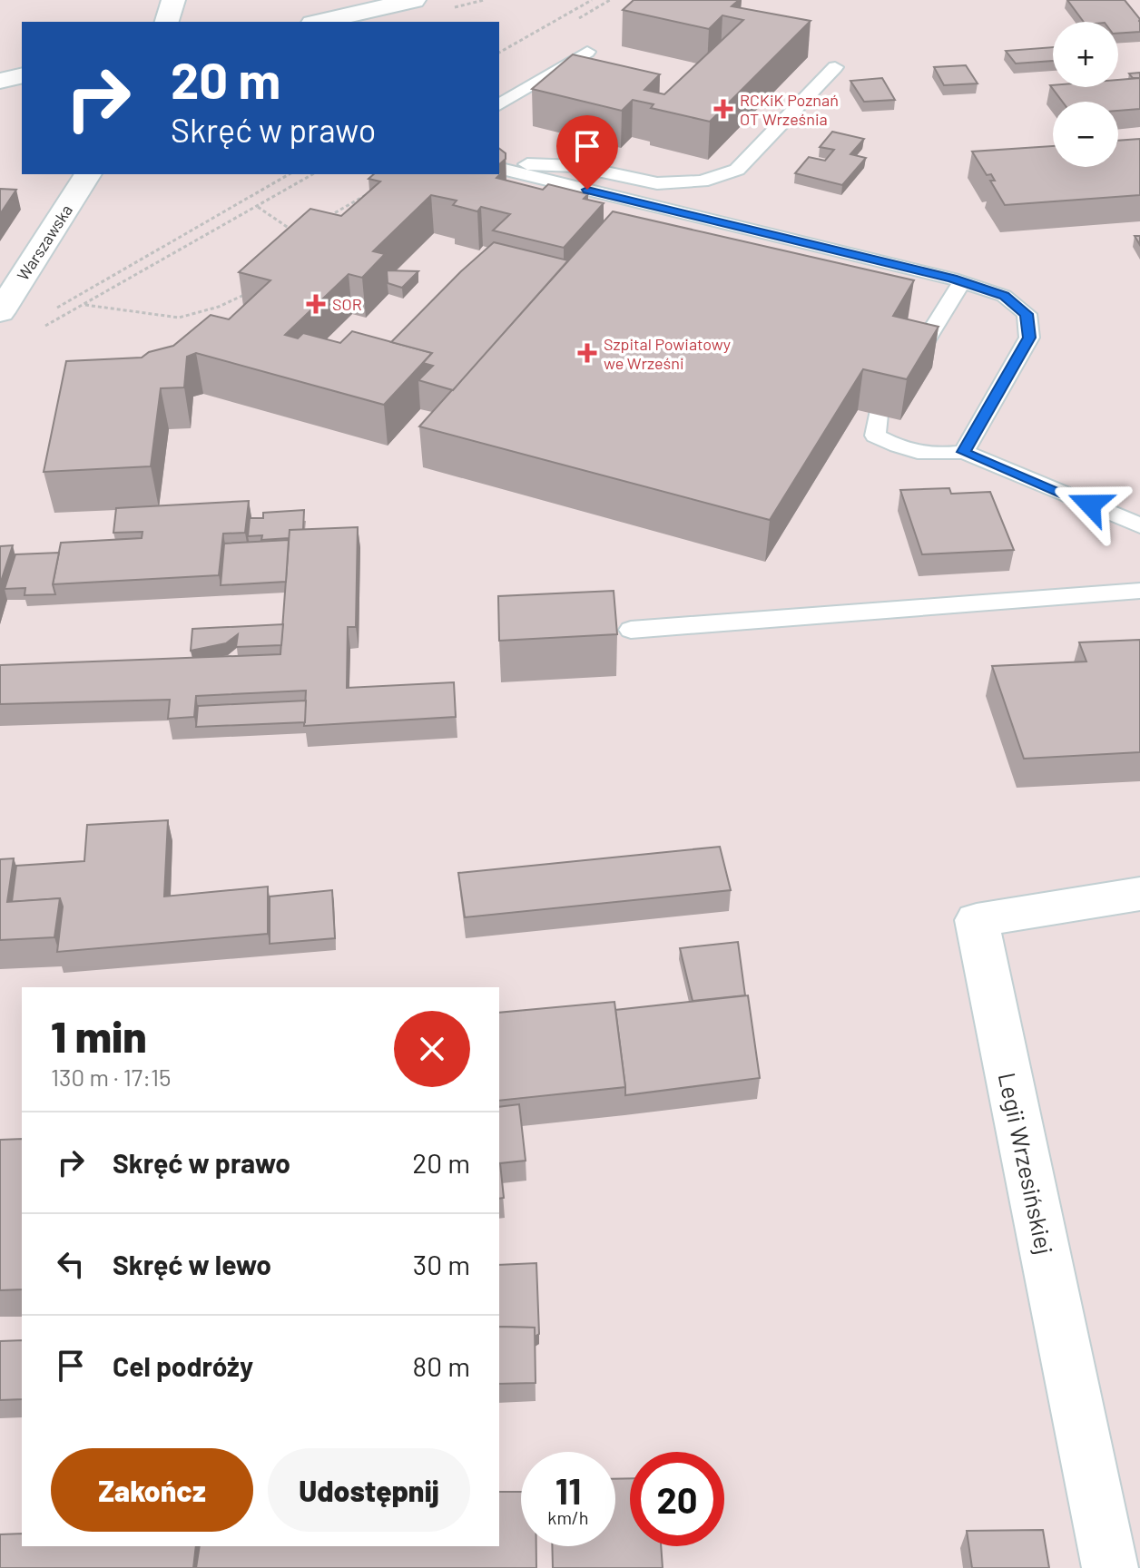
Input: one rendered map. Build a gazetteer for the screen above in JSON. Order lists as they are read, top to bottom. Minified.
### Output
{"streets":{"street":["Warszawska","Legii Wrzesińskiej"]},"places":{"health":["RCKiK Poznań OT Września","SOR","Szpital Powiatowy we Wrześni"]},"page":{"map_buttons":["+","−"],"turn":["20 m","Skręć w prawo"],"heading":["1 min","130 m · 17:15"],"list":[{"name":"Skręć w prawo","value":"20 m"},{"name":"Skręć w lewo","value":"30 m"},{"name":"Cel podróży","value":"80 m"}],"buttons":["Zakończ","Udostępnij"],"speed":"11 km/h","limit":"20"}}
